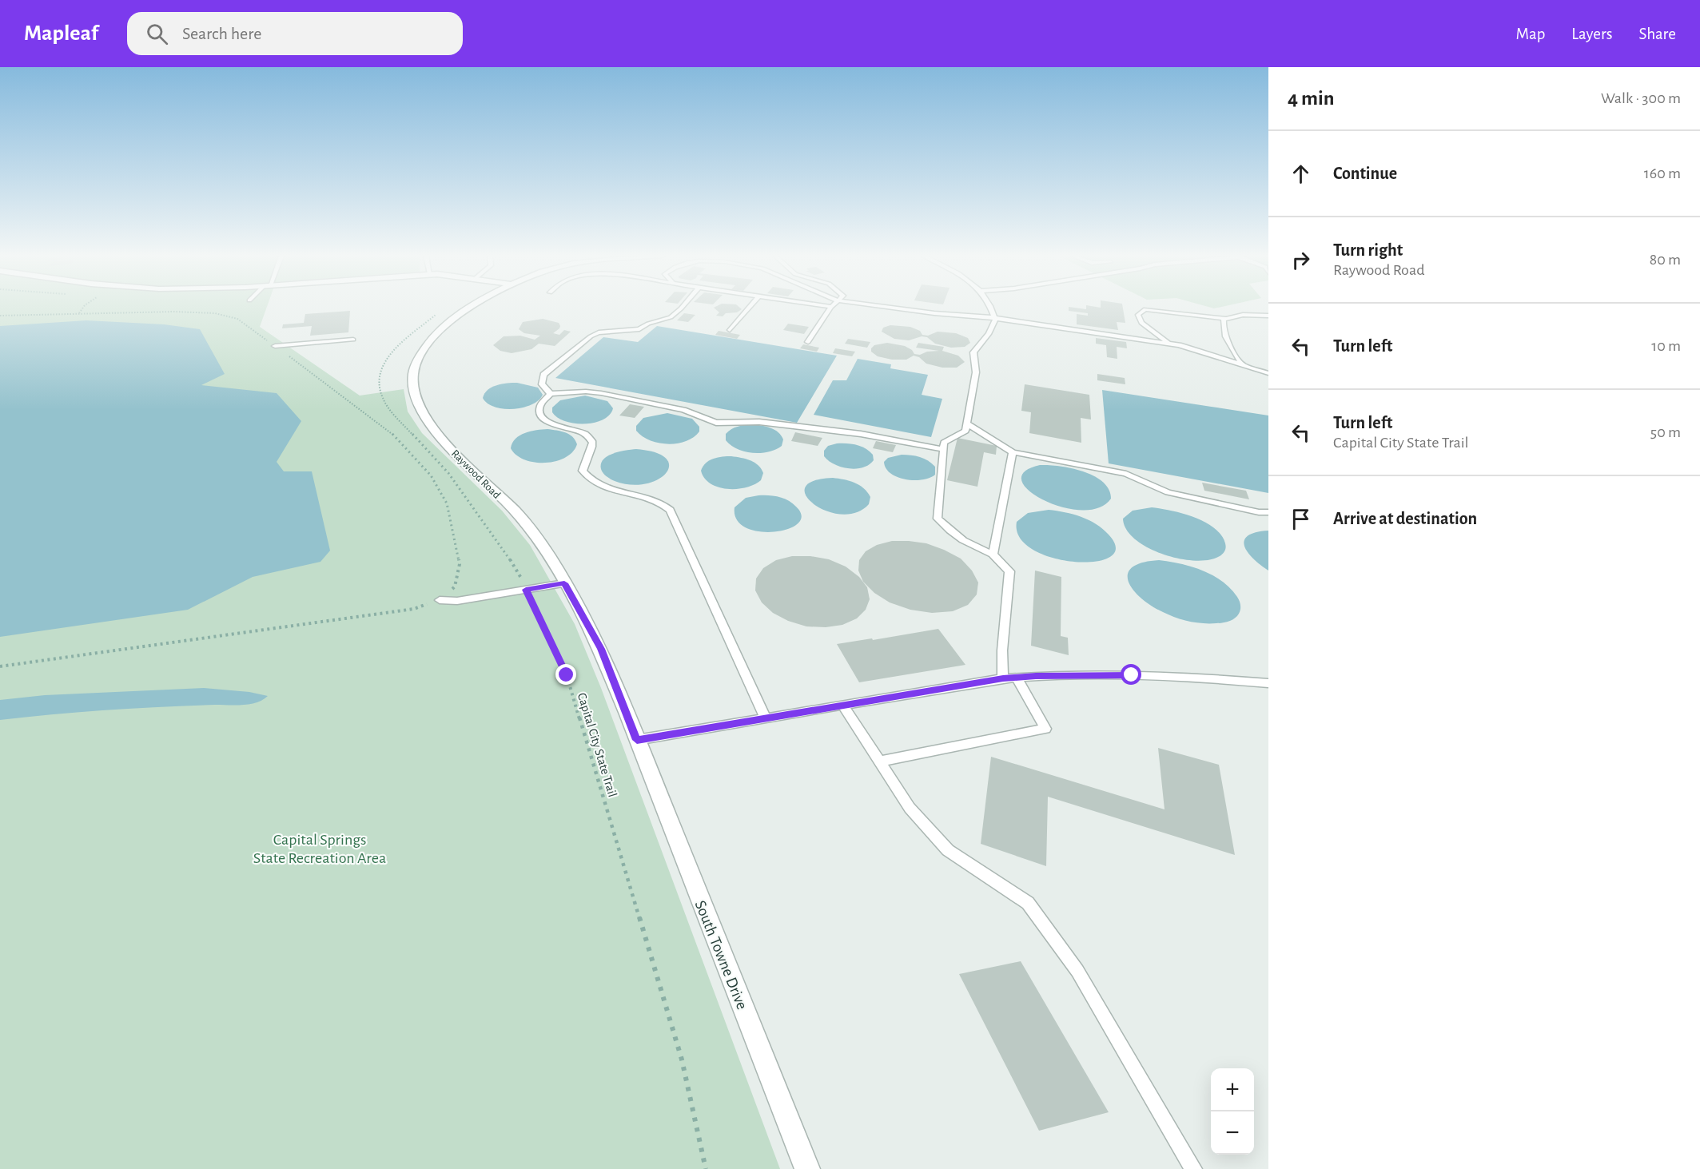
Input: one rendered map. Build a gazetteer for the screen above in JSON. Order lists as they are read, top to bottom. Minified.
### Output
{"streets":{"street":["Raywood Road","South Towne Drive"],"path":["Capital City State Trail"]},"crossings":[["Raywood Road","South Towne Drive"]],"parks":["Capital Springs State Recreation Area"],"page":{"header":"Mapleaf","search":"Search here","nav":["Map","Layers","Share"],"heading":["4 min","Walk · 300 m"],"list":[["Continue","160 m"],["Turn right","Raywood Road","80 m"],["Turn left","10 m"],["Turn left","Capital City State Trail","50 m"],"Arrive at destination"],"map_buttons":["+","−"]}}
